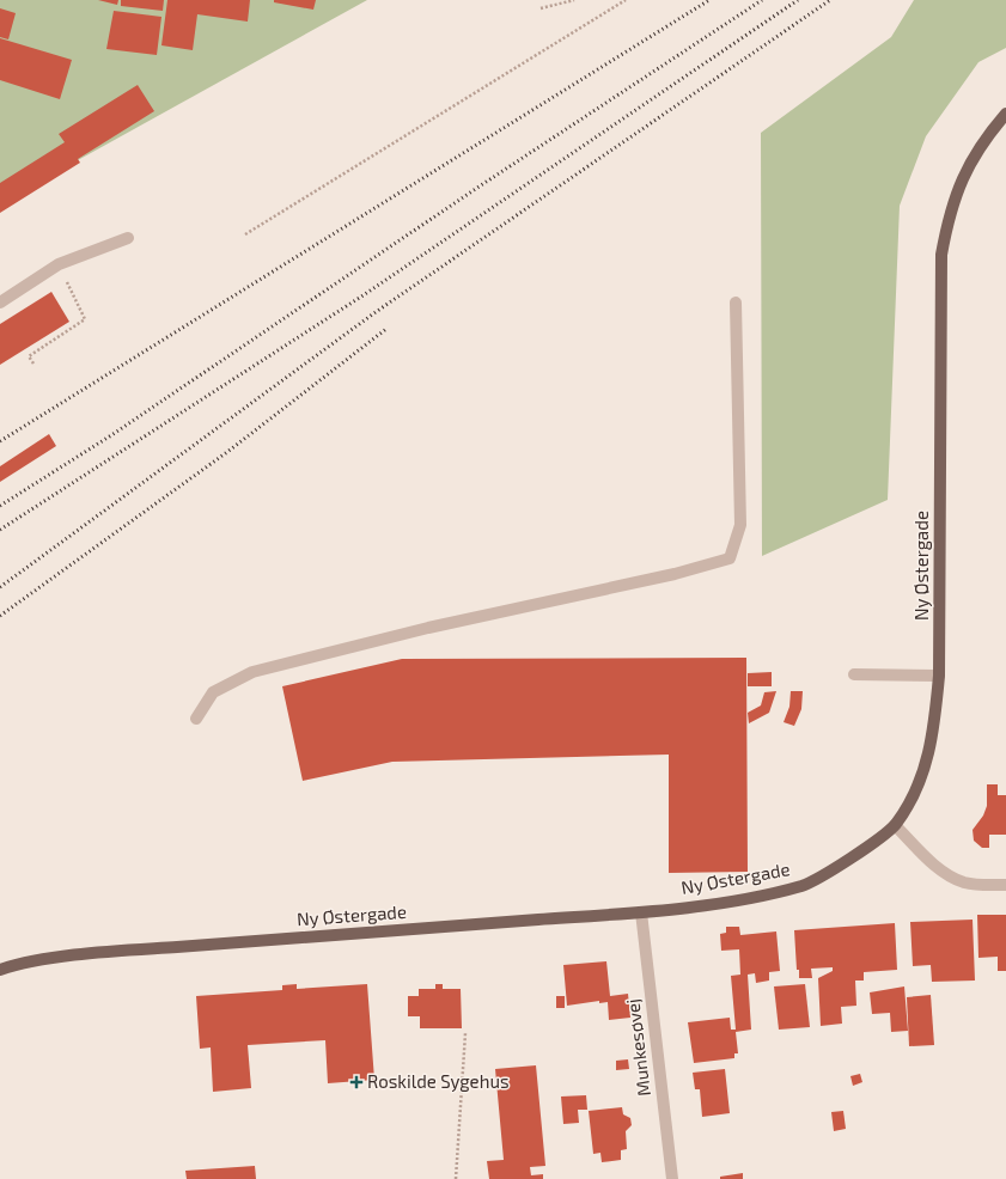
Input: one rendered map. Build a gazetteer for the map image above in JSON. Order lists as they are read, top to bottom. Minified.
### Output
{"streets":{"main road":["Ny Østergade"],"street":["Munkesøvej"]},"crossings":[["Ny Østergade","Munkesøvej"]],"places":{"health":["Roskilde Sygehus"]}}
